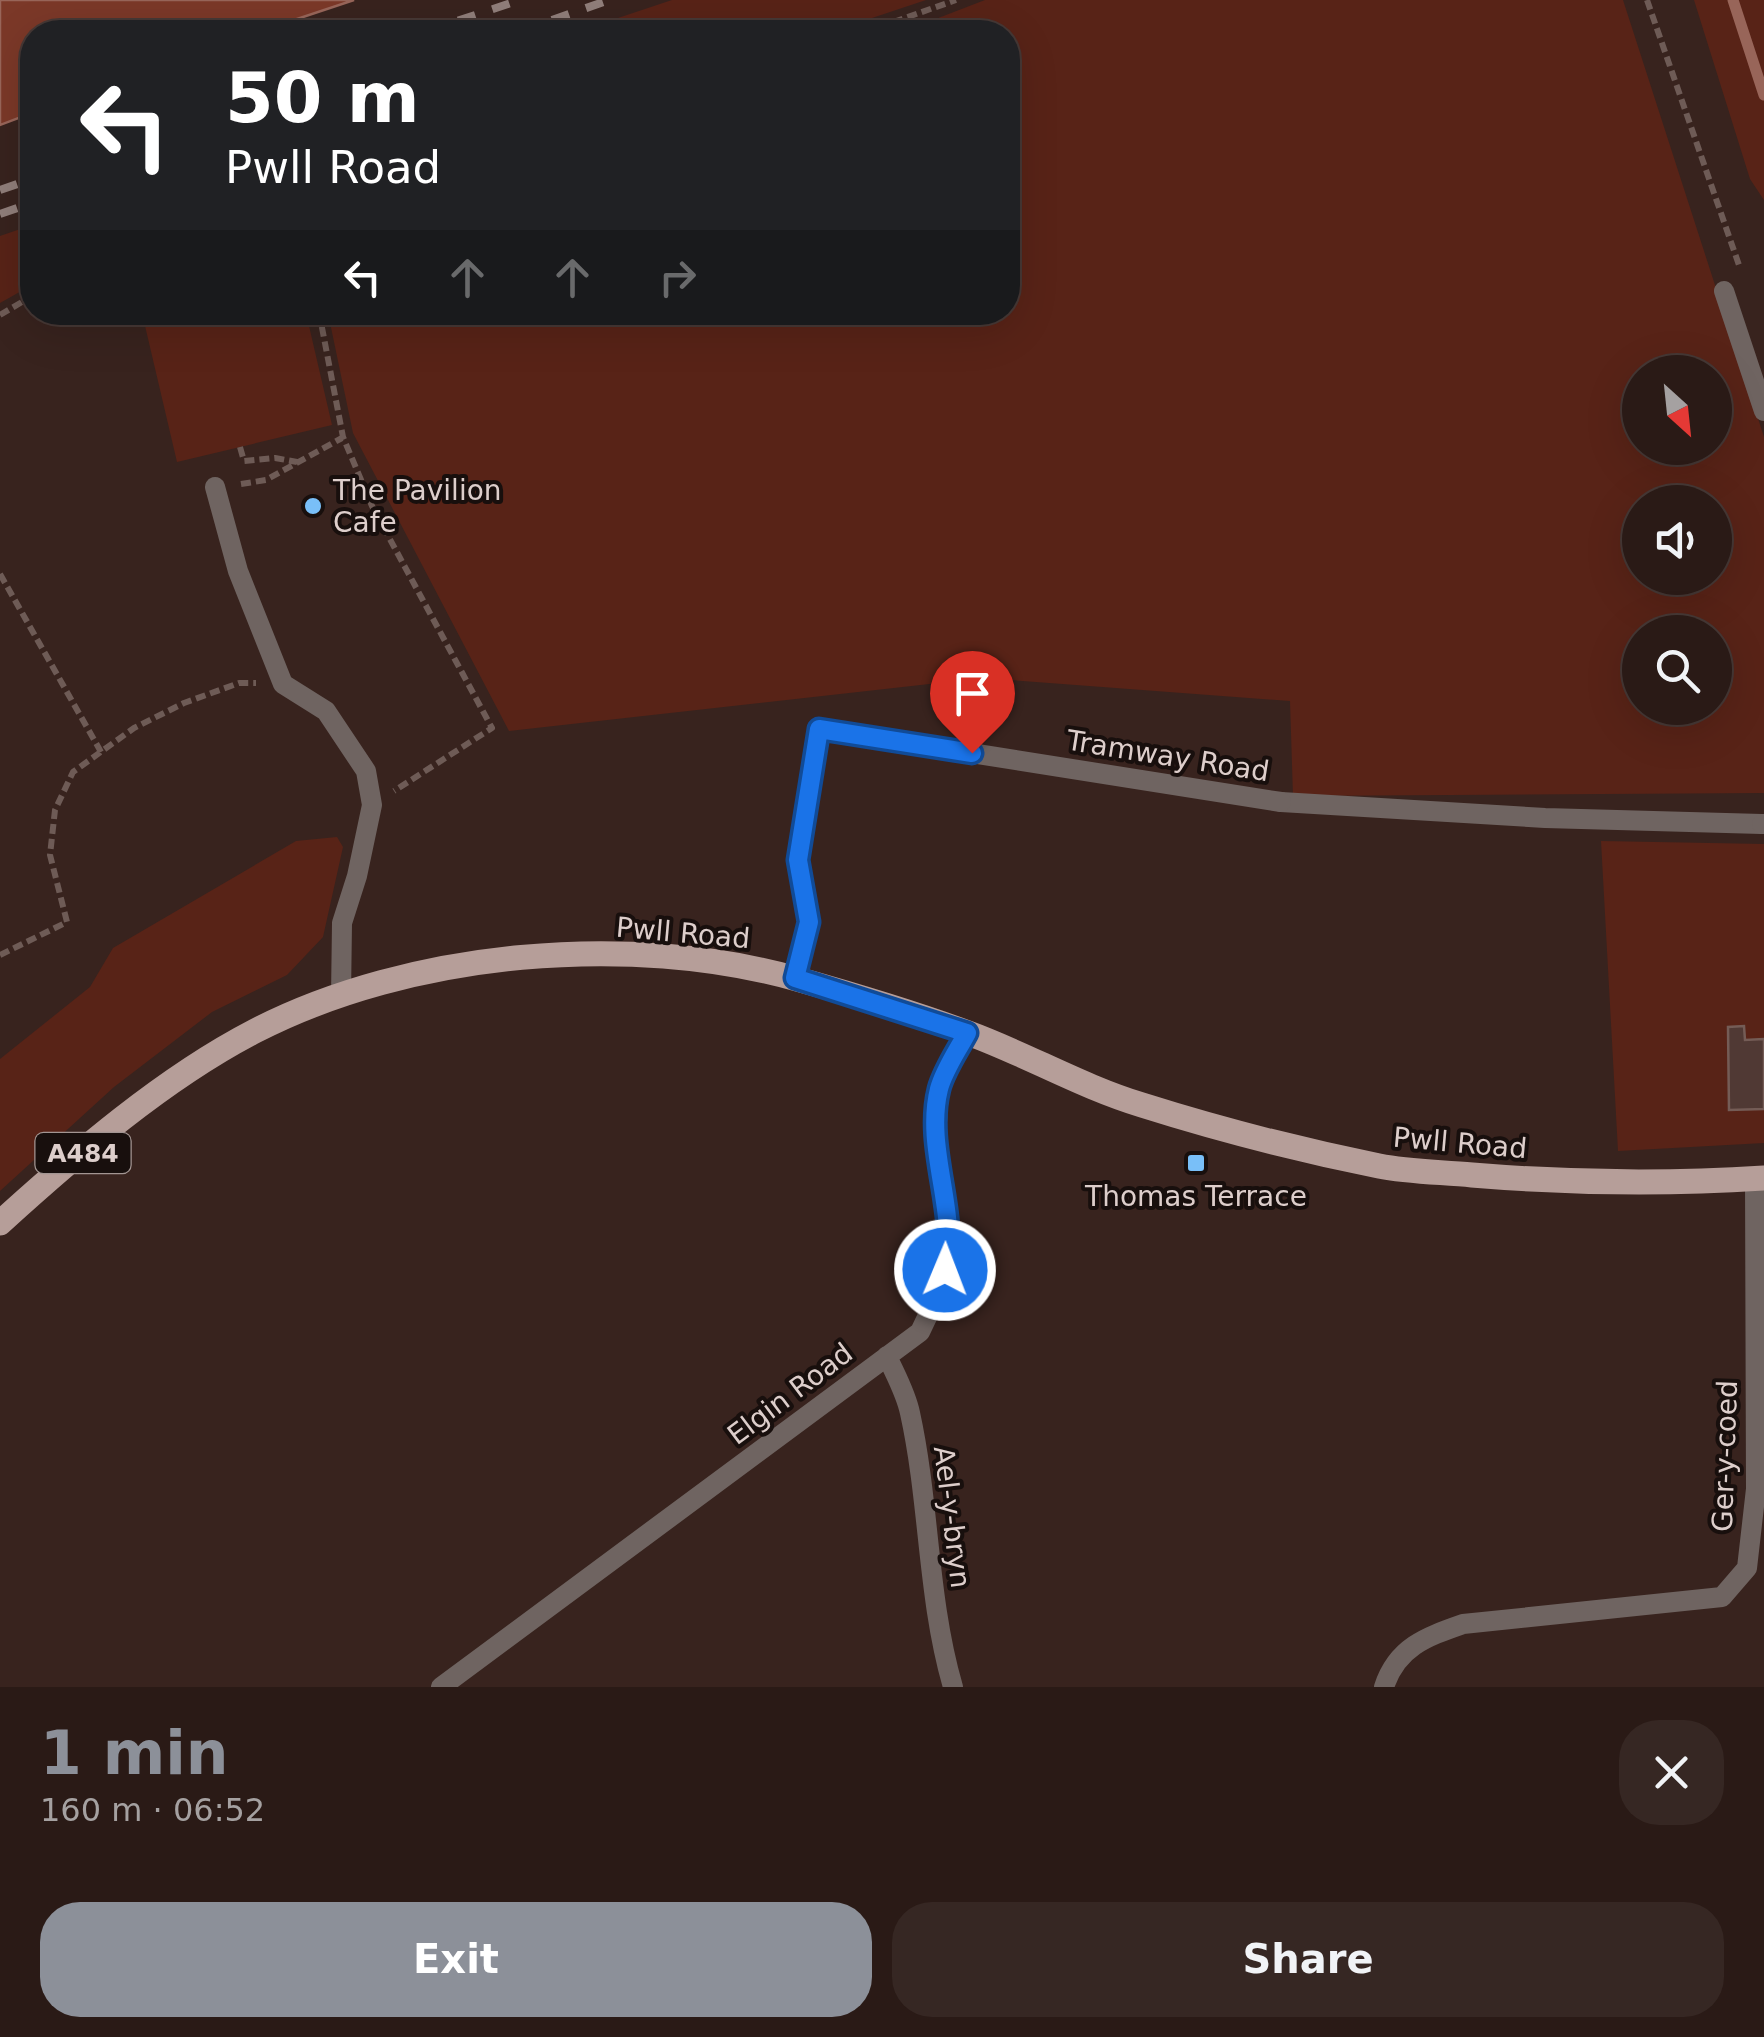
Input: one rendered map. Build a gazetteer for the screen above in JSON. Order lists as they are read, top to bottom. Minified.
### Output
{"streets":{"main road":["Pwll Road","A484"],"street":["Tramway Road","Elgin Road","Ger-y-coed","Ael-y-bryn"]},"crossings":[["Tramway Road","Pwll Road"],["Pwll Road","Elgin Road"],["Pwll Road","Ger-y-coed"],["Elgin Road","Ael-y-bryn"]],"places":{"other":["The Pavilion Cafe"],"transit":["Thomas Terrace"]},"north":"bottom right","page":{"turn":["50 m","Pwll Road"],"heading":["1 min","160 m · 06:52"],"buttons":["Exit","Share"]}}
